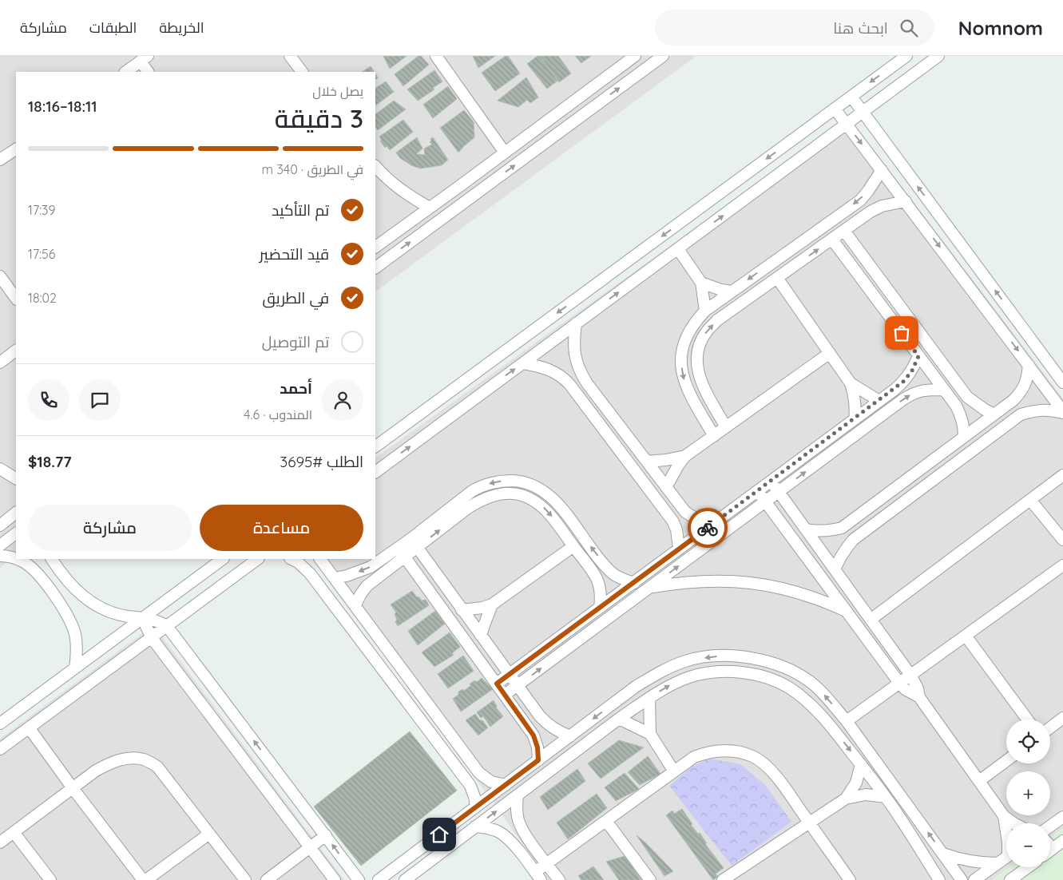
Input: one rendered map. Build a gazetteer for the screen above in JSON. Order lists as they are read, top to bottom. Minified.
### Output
{"page":{"header":"Nomnom","search":"ابحث هنا","nav":["الخريطة","الطبقات","مشاركة"],"heading":["3 دقيقة","يصل خلال","18:11–18:16"],"panel":["أحمد","المندوب · 4.6","الطلب #3695","$18.77"],"bar":"في الطريق · 340 m","list":[["تم التأكيد","17:39"],["قيد التحضير","17:56"],["في الطريق","18:02"],"تم التوصيل"],"buttons":["مساعدة","مشاركة"],"map_buttons":["+","−"]}}
